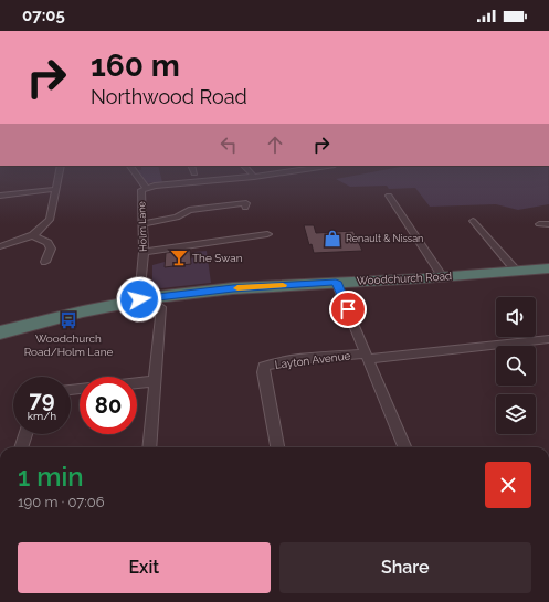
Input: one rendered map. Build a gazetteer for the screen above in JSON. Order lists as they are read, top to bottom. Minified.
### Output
{"streets":{"highway":["Woodchurch Road"],"street":["Holm Lane","Layton Avenue"]},"crossings":[["Holm Lane","Woodchurch Road"]],"places":{"shop":["Renault & Nissan"],"bar":["The Swan"],"bus stop":["Woodchurch Road/Holm Lane"]},"page":{"status":"07:05","turn":["160 m","Northwood Road"],"speed":"79 km/h","limit":"80","heading":["1 min","190 m · 07:06"],"buttons":["Exit","Share"]}}
